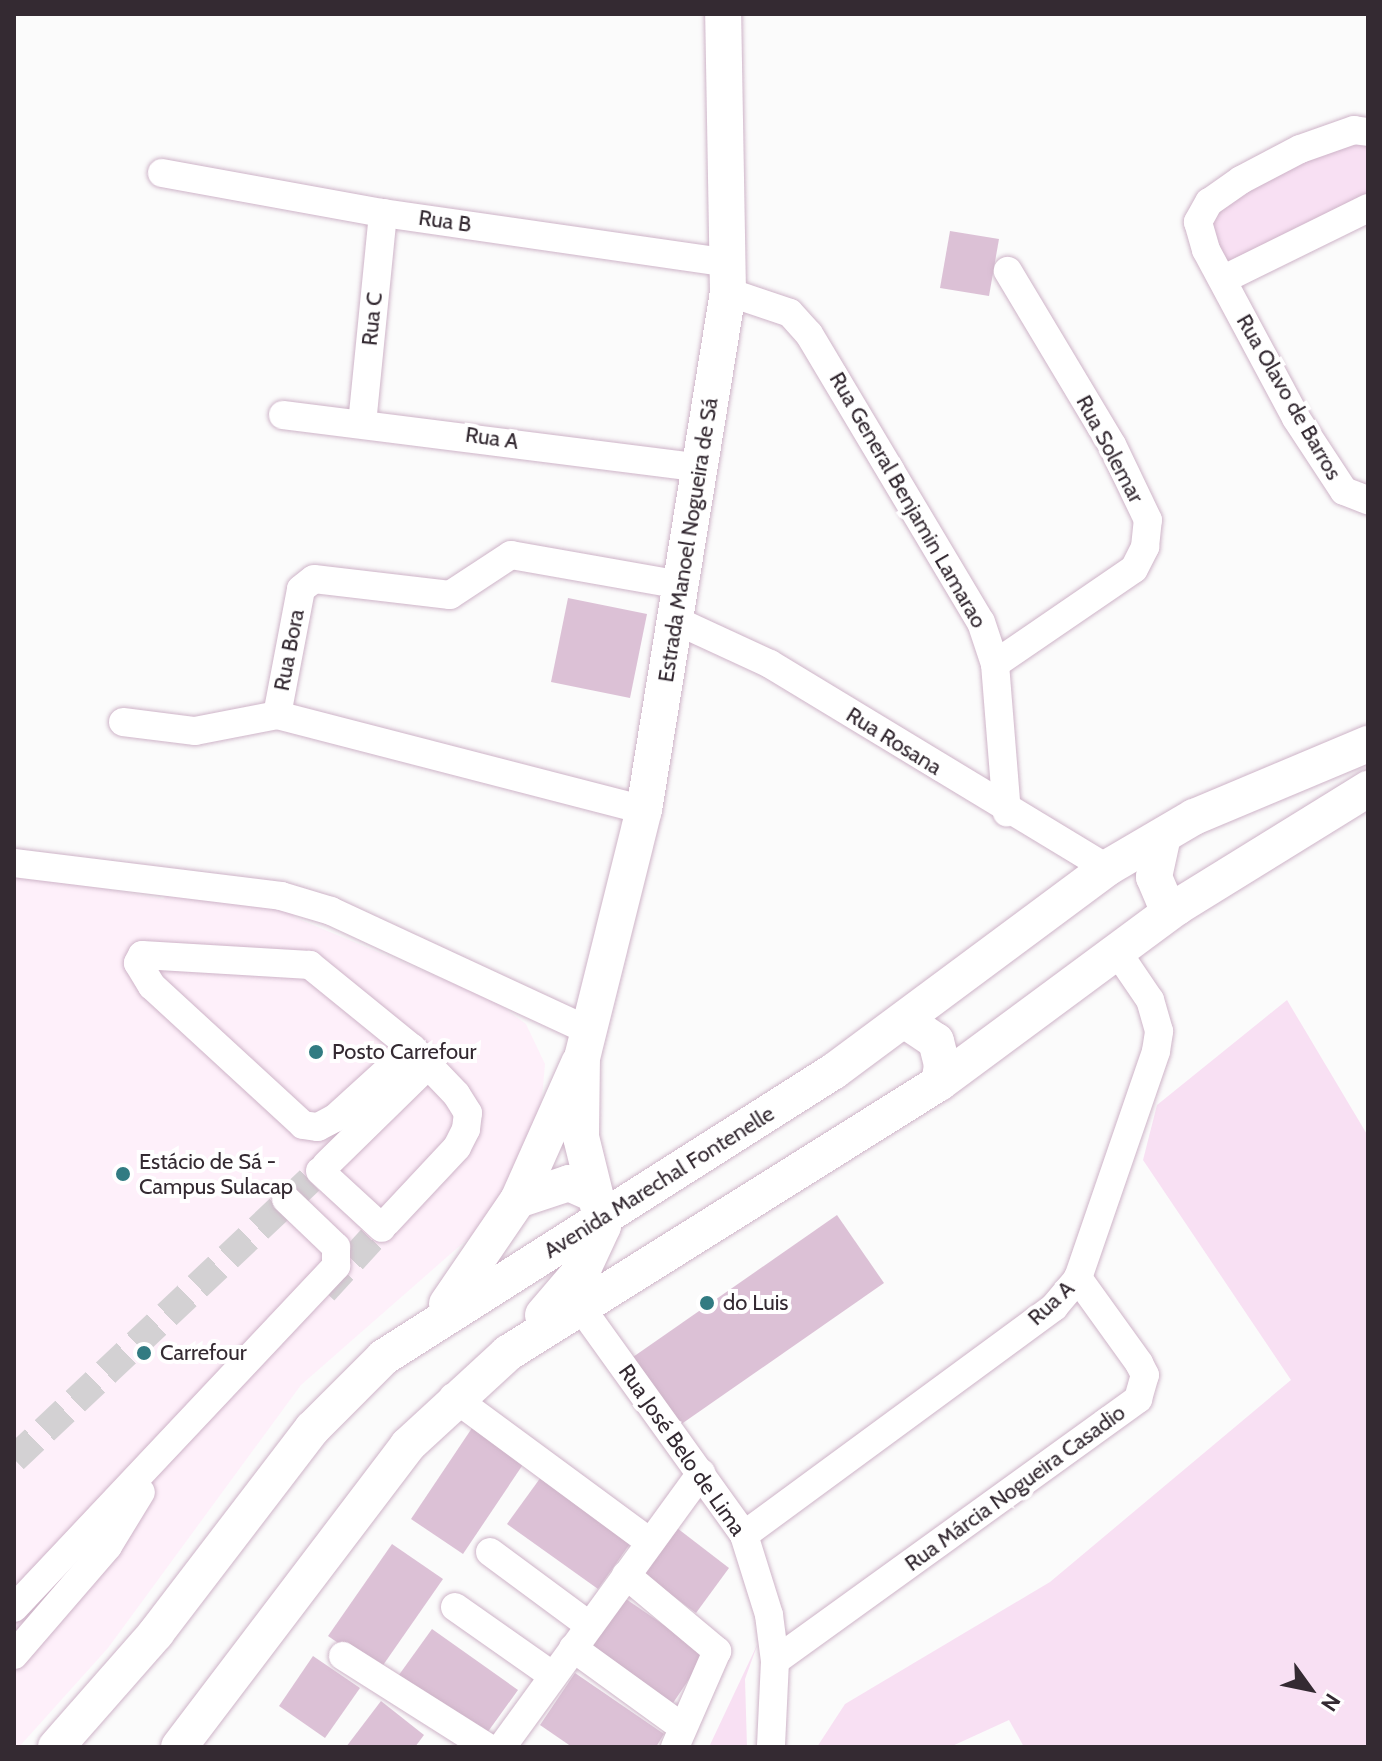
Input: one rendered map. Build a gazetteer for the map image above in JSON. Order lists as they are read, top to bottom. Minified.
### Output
{"streets":{"main road":["Estrada Manoel Nogueira de Sá","Avenida Marechal Fontenelle"],"street":["Rua B","Rua C","Rua Olavo de Barros","Rua A","Rua Solemar","Rua General Benjamin Lamarao","Rua Bora","Rua Rosana","Rua José Belo de Lima","Rua Márcia Nogueira Casadio"]},"crossings":[["Rua B","Rua C"],["Rua B","Rua General Benjamin Lamarao"],["Rua B","Estrada Manoel Nogueira de Sá"],["Rua C","Rua A"],["Rua A","Estrada Manoel Nogueira de Sá"],["Rua A","Rua José Belo de Lima"],["Rua A","Rua Márcia Nogueira Casadio"],["Rua Solemar","Rua General Benjamin Lamarao"],["Rua General Benjamin Lamarao","Estrada Manoel Nogueira de Sá"],["Rua General Benjamin Lamarao","Rua Rosana"],["Estrada Manoel Nogueira de Sá","Rua Bora"],["Estrada Manoel Nogueira de Sá","Rua Rosana"],["Estrada Manoel Nogueira de Sá","Avenida Marechal Fontenelle"],["Rua Rosana","Avenida Marechal Fontenelle"],["Rua José Belo de Lima","Rua Márcia Nogueira Casadio"]],"places":["Posto Carrefour","Estácio de Sá - Campus Sulacap","do Luis","Carrefour"],"north":"bottom right"}
